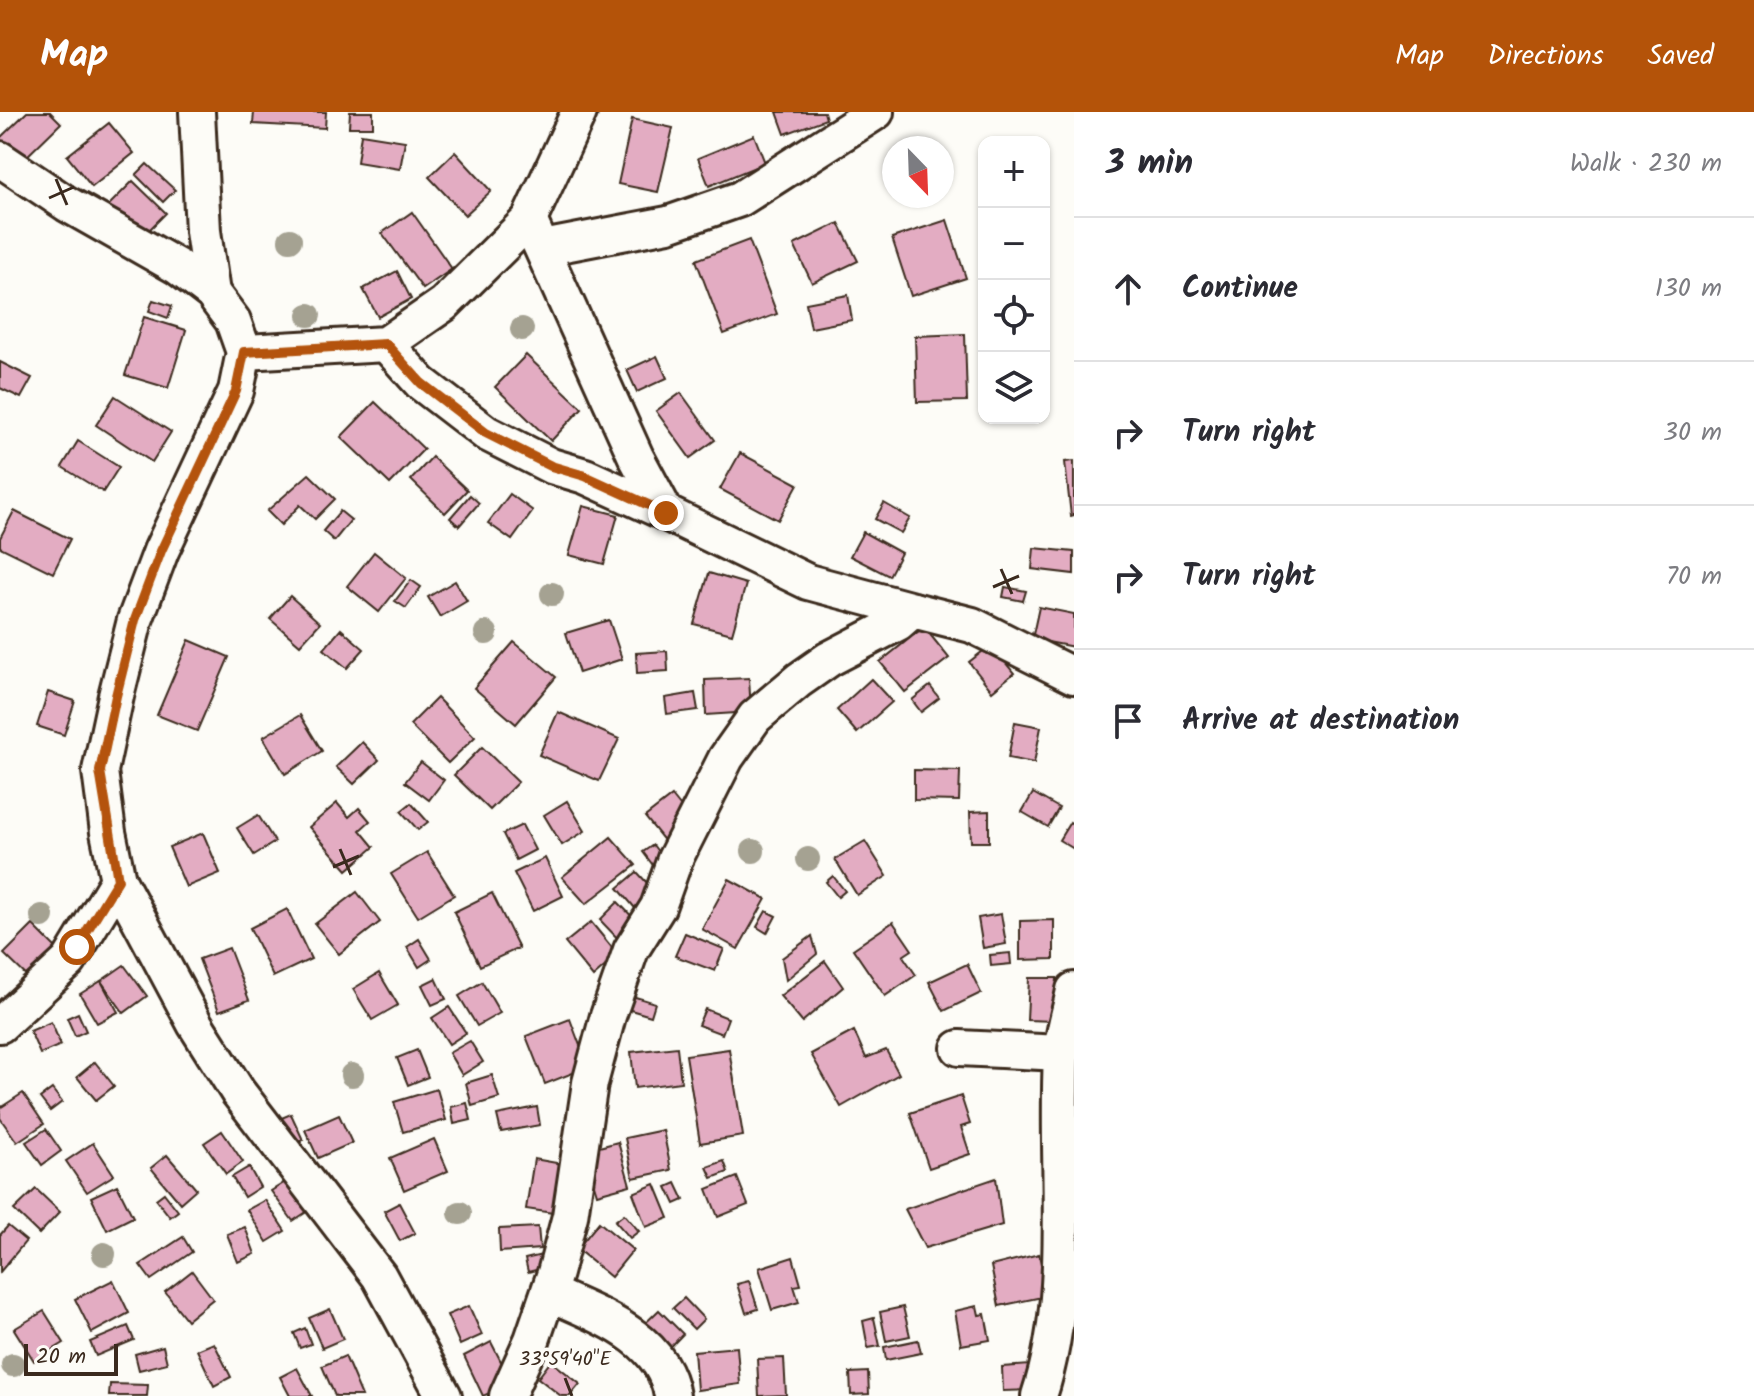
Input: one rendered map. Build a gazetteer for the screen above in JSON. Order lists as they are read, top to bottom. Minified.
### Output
{"scale_bar":"20 m","north":"bottom right","page":{"header":"Map","nav":["Map","Directions","Saved"],"heading":["3 min","Walk · 230 m"],"map_buttons":["+","−"],"list":[["Continue","130 m"],["Turn right","30 m"],["Turn right","70 m"],"Arrive at destination"],"scale":"20 m"},"coordinates":["33°59'40\"E"]}
